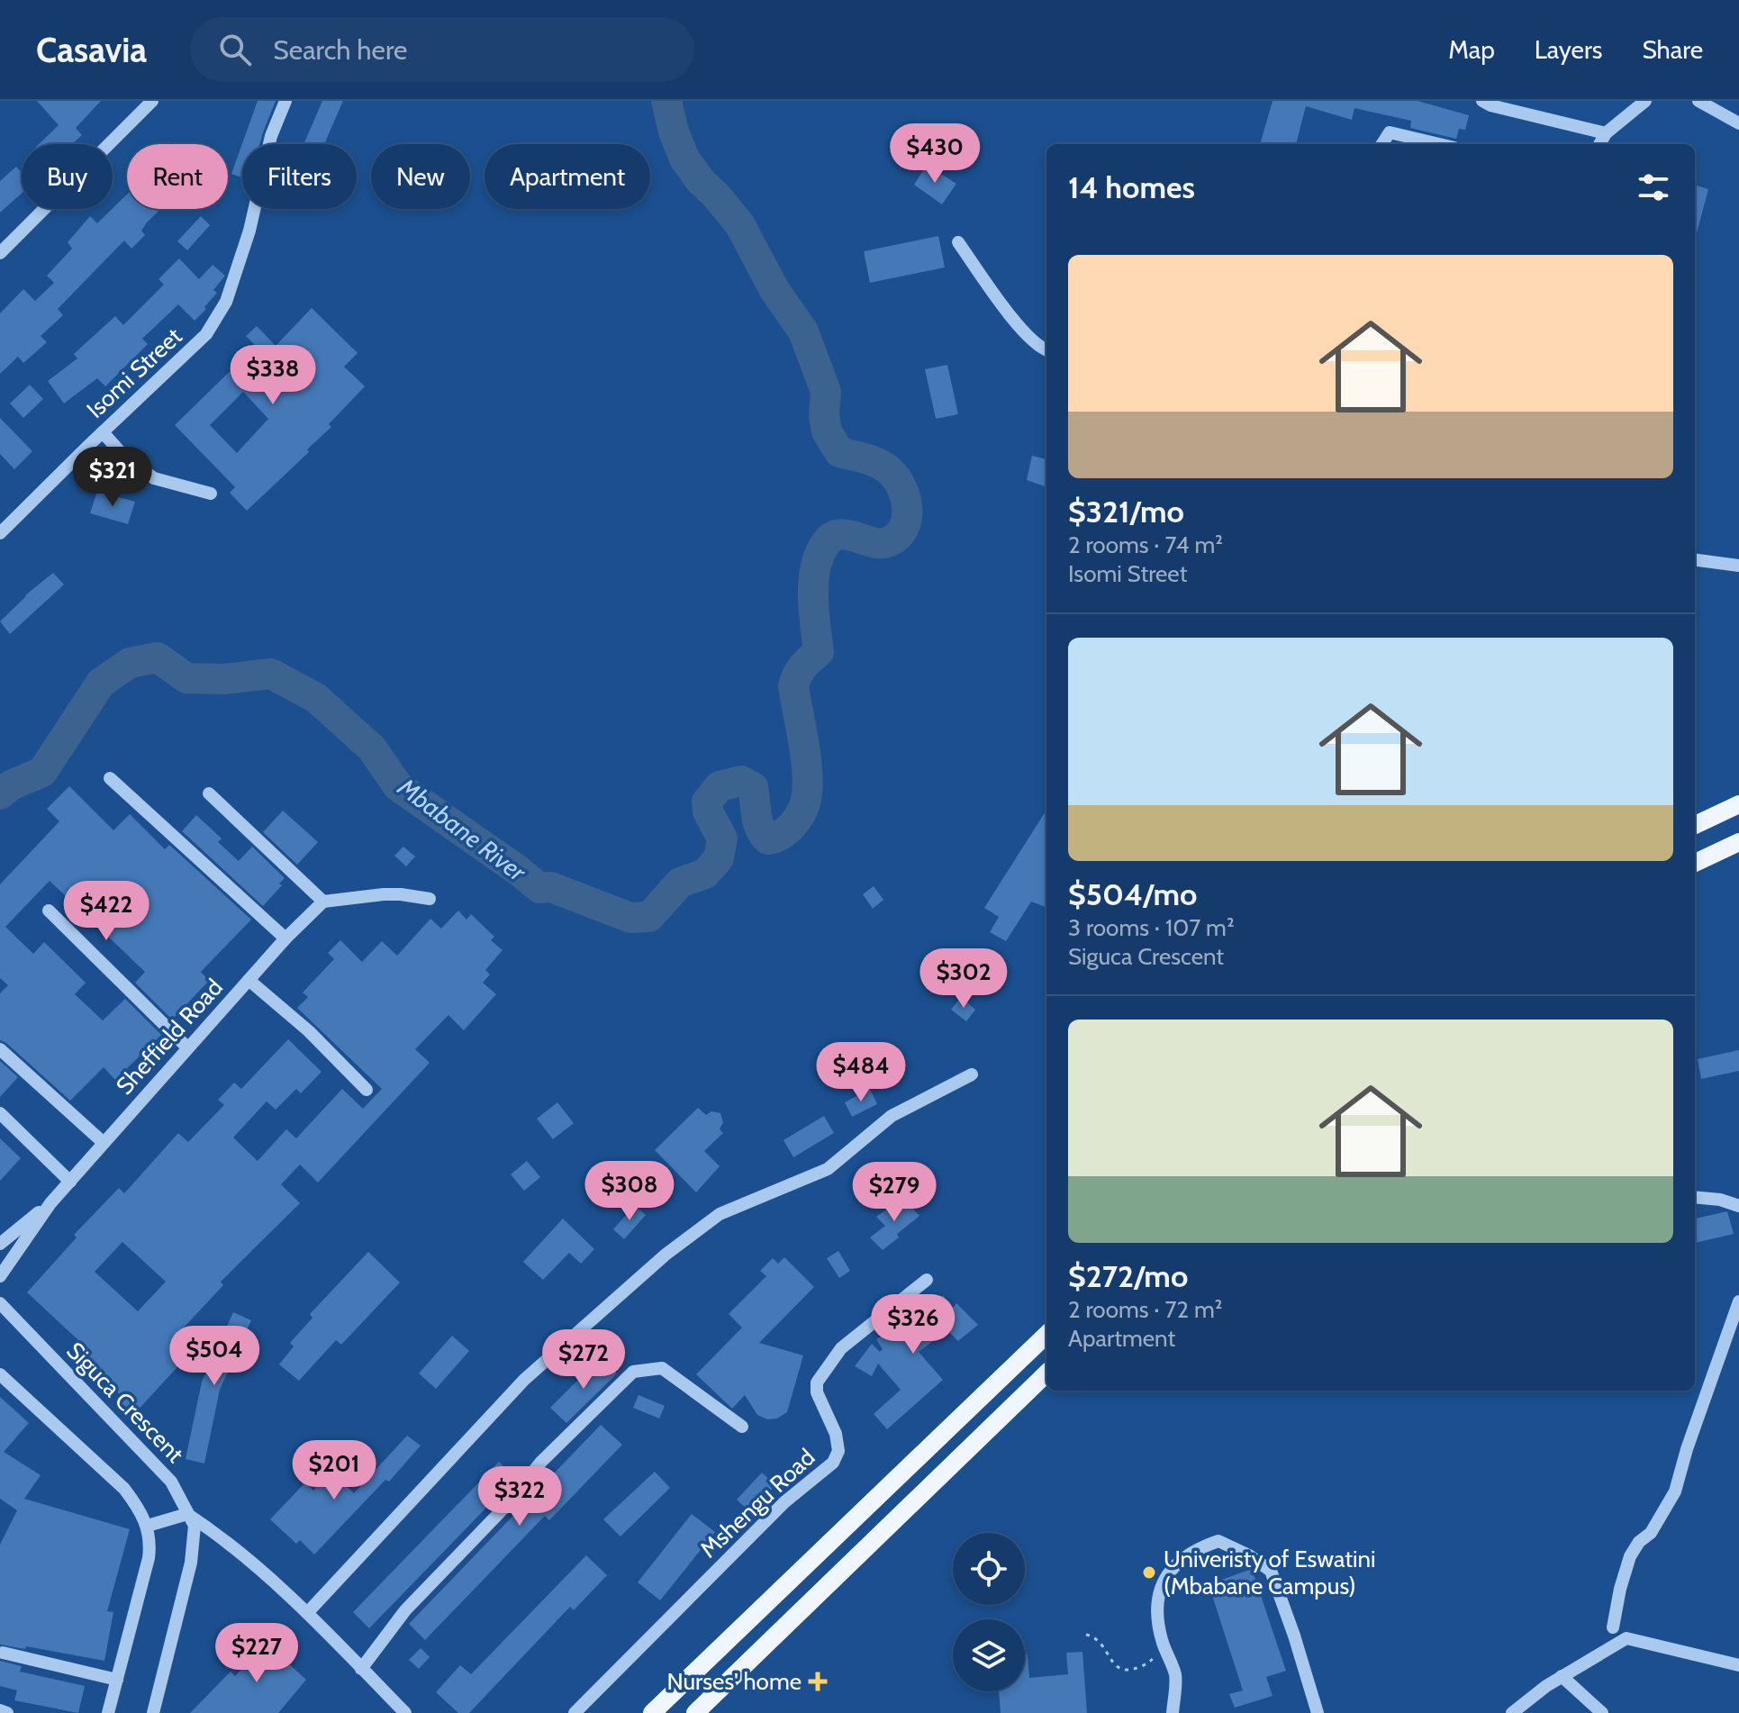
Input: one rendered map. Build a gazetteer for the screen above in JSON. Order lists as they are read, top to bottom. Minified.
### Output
{"streets":{"street":["Isomi Street","Sheffield Road","Siguca Crescent","Mshengu Road"]},"water":["Mbabane River"],"places":{"other":["Univeristy of Eswatini (Mbabane Campus)"],"health":["Nurses' home"]},"page":{"header":"Casavia","search":"Search here","nav":["Map","Layers","Share"],"price":["$430","$338","$321","$422","$302","$484","$308","$279","$326","$504","$272","$201","$322","$227"],"chip":["Buy","Rent","Filters","New","Apartment"],"heading":"14 homes","list":[{"name":"$321/mo","note":"2 rooms · 74 m² · Isomi Street"},{"name":"$504/mo","note":"3 rooms · 107 m² · Siguca Crescent"},{"name":"$272/mo","note":"2 rooms · 72 m² · Apartment"}]}}
